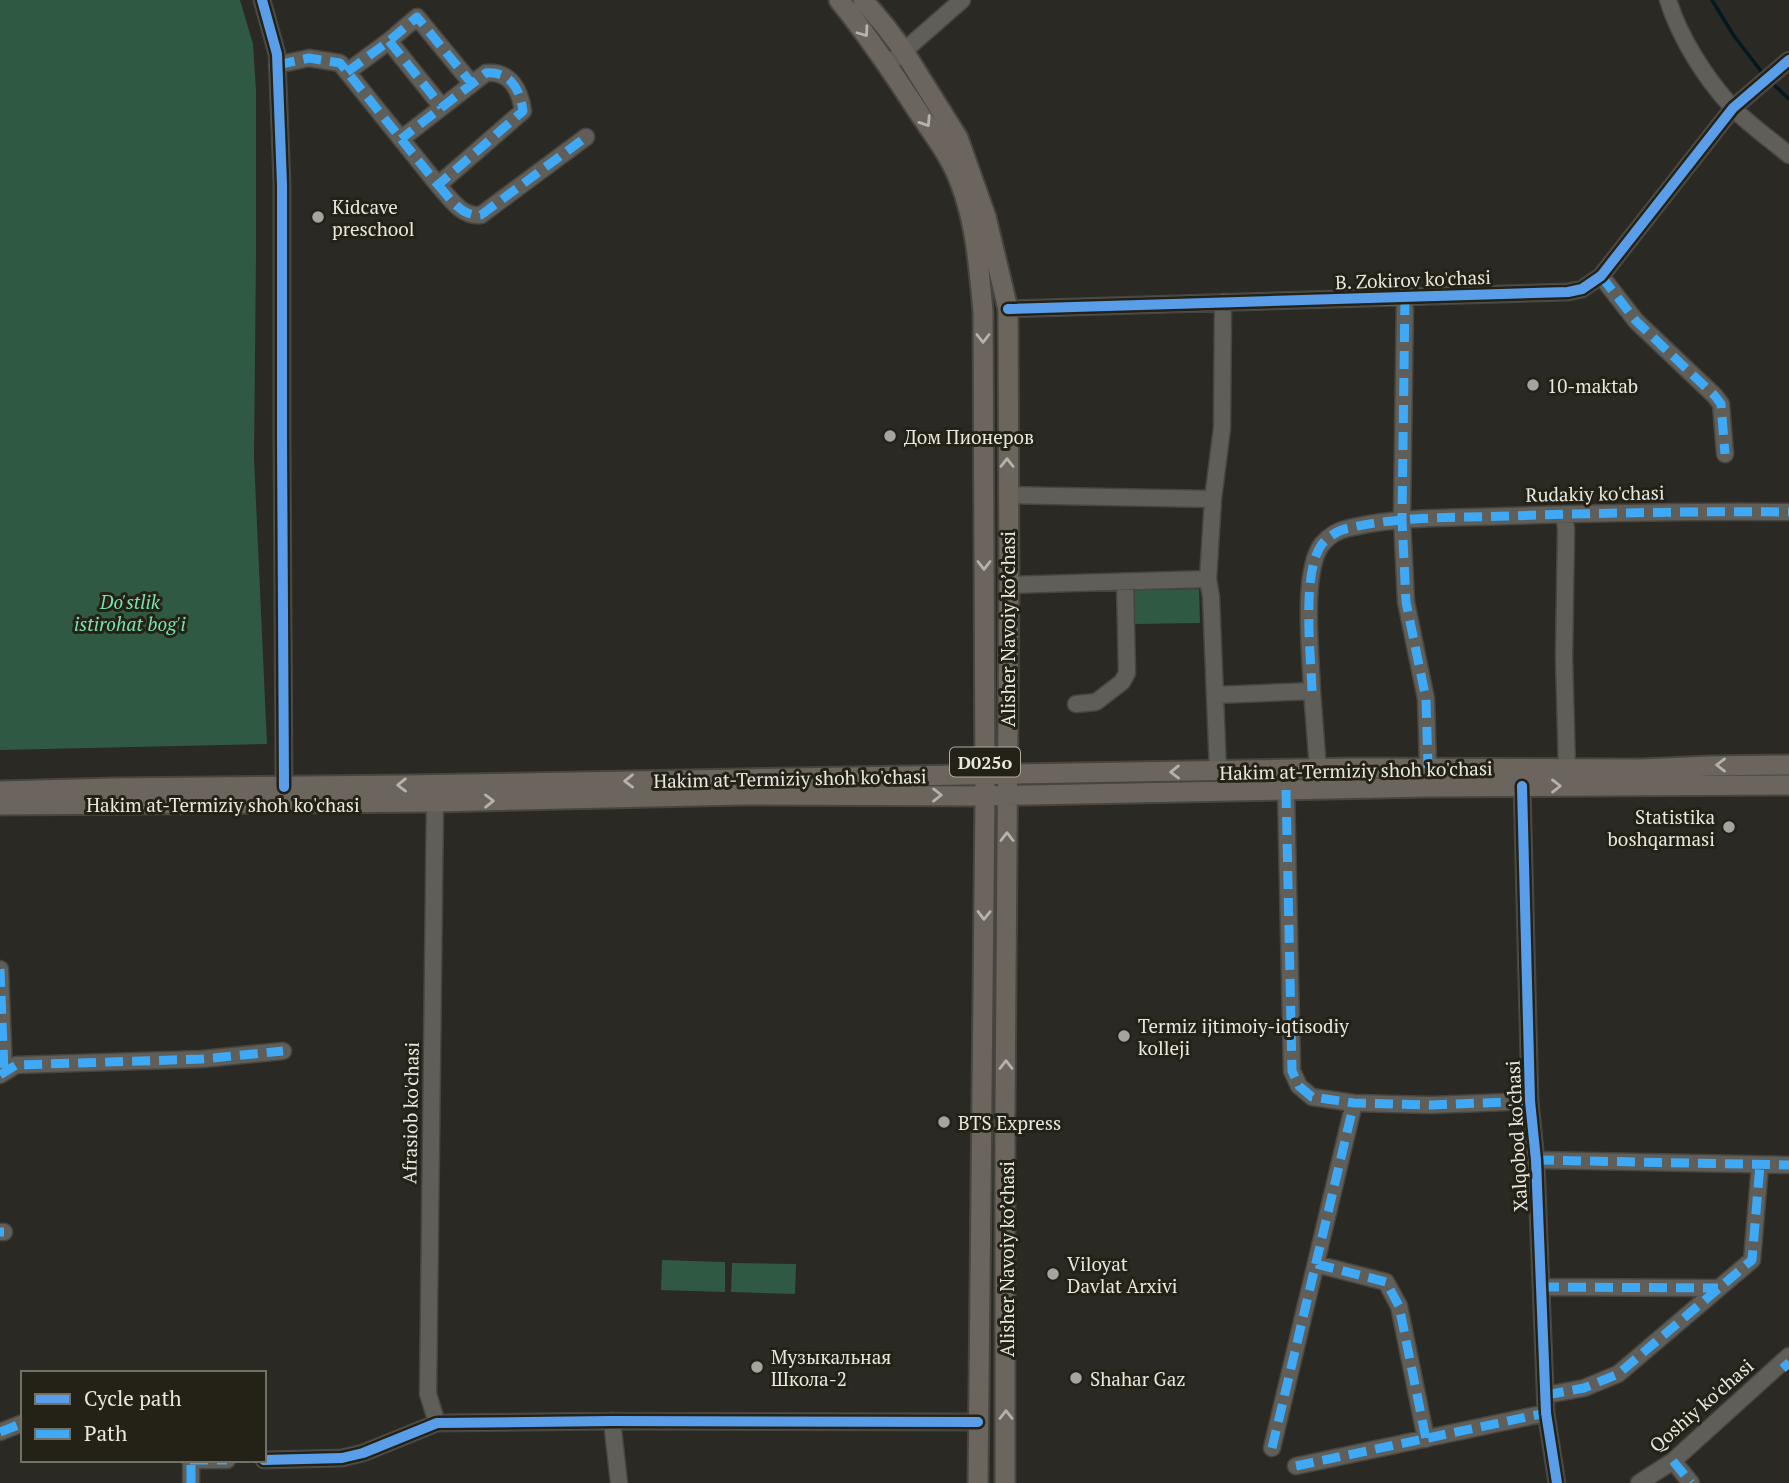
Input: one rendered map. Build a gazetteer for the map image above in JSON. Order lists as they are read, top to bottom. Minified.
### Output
{"streets":{"main road":["Alisher Navoiy ko’chasi","D025o","Hakim at-Termiziy shoh ko'chasi"],"street":["B. Zokirov ko'chasi","Rudakiy ko'chasi","Afrasiob ko'chasi","Xalqobod ko'chasi","Qoshiy ko'chasi"]},"crossings":[["B. Zokirov ko'chasi","Alisher Navoiy ko’chasi"],["Rudakiy ko'chasi","Hakim at-Termiziy shoh ko'chasi"],["Alisher Navoiy ko’chasi","D025o"],["Alisher Navoiy ko’chasi","Hakim at-Termiziy shoh ko'chasi"],["Hakim at-Termiziy shoh ko'chasi","Afrasiob ko'chasi"],["Hakim at-Termiziy shoh ko'chasi","Xalqobod ko'chasi"]],"parks":["Do'stlik istirohat bog'i"],"places":["Kidcave preschool","10-maktab","Дом Пионеров","Statistika boshqarmasi","Termiz ijtimoiy-iqtisodiy kolleji","BTS Express","Viloyat Davlat Arxivi","Музыкальная Школа-2","Shahar Gaz"],"legend":["Cycle path","Path"]}
